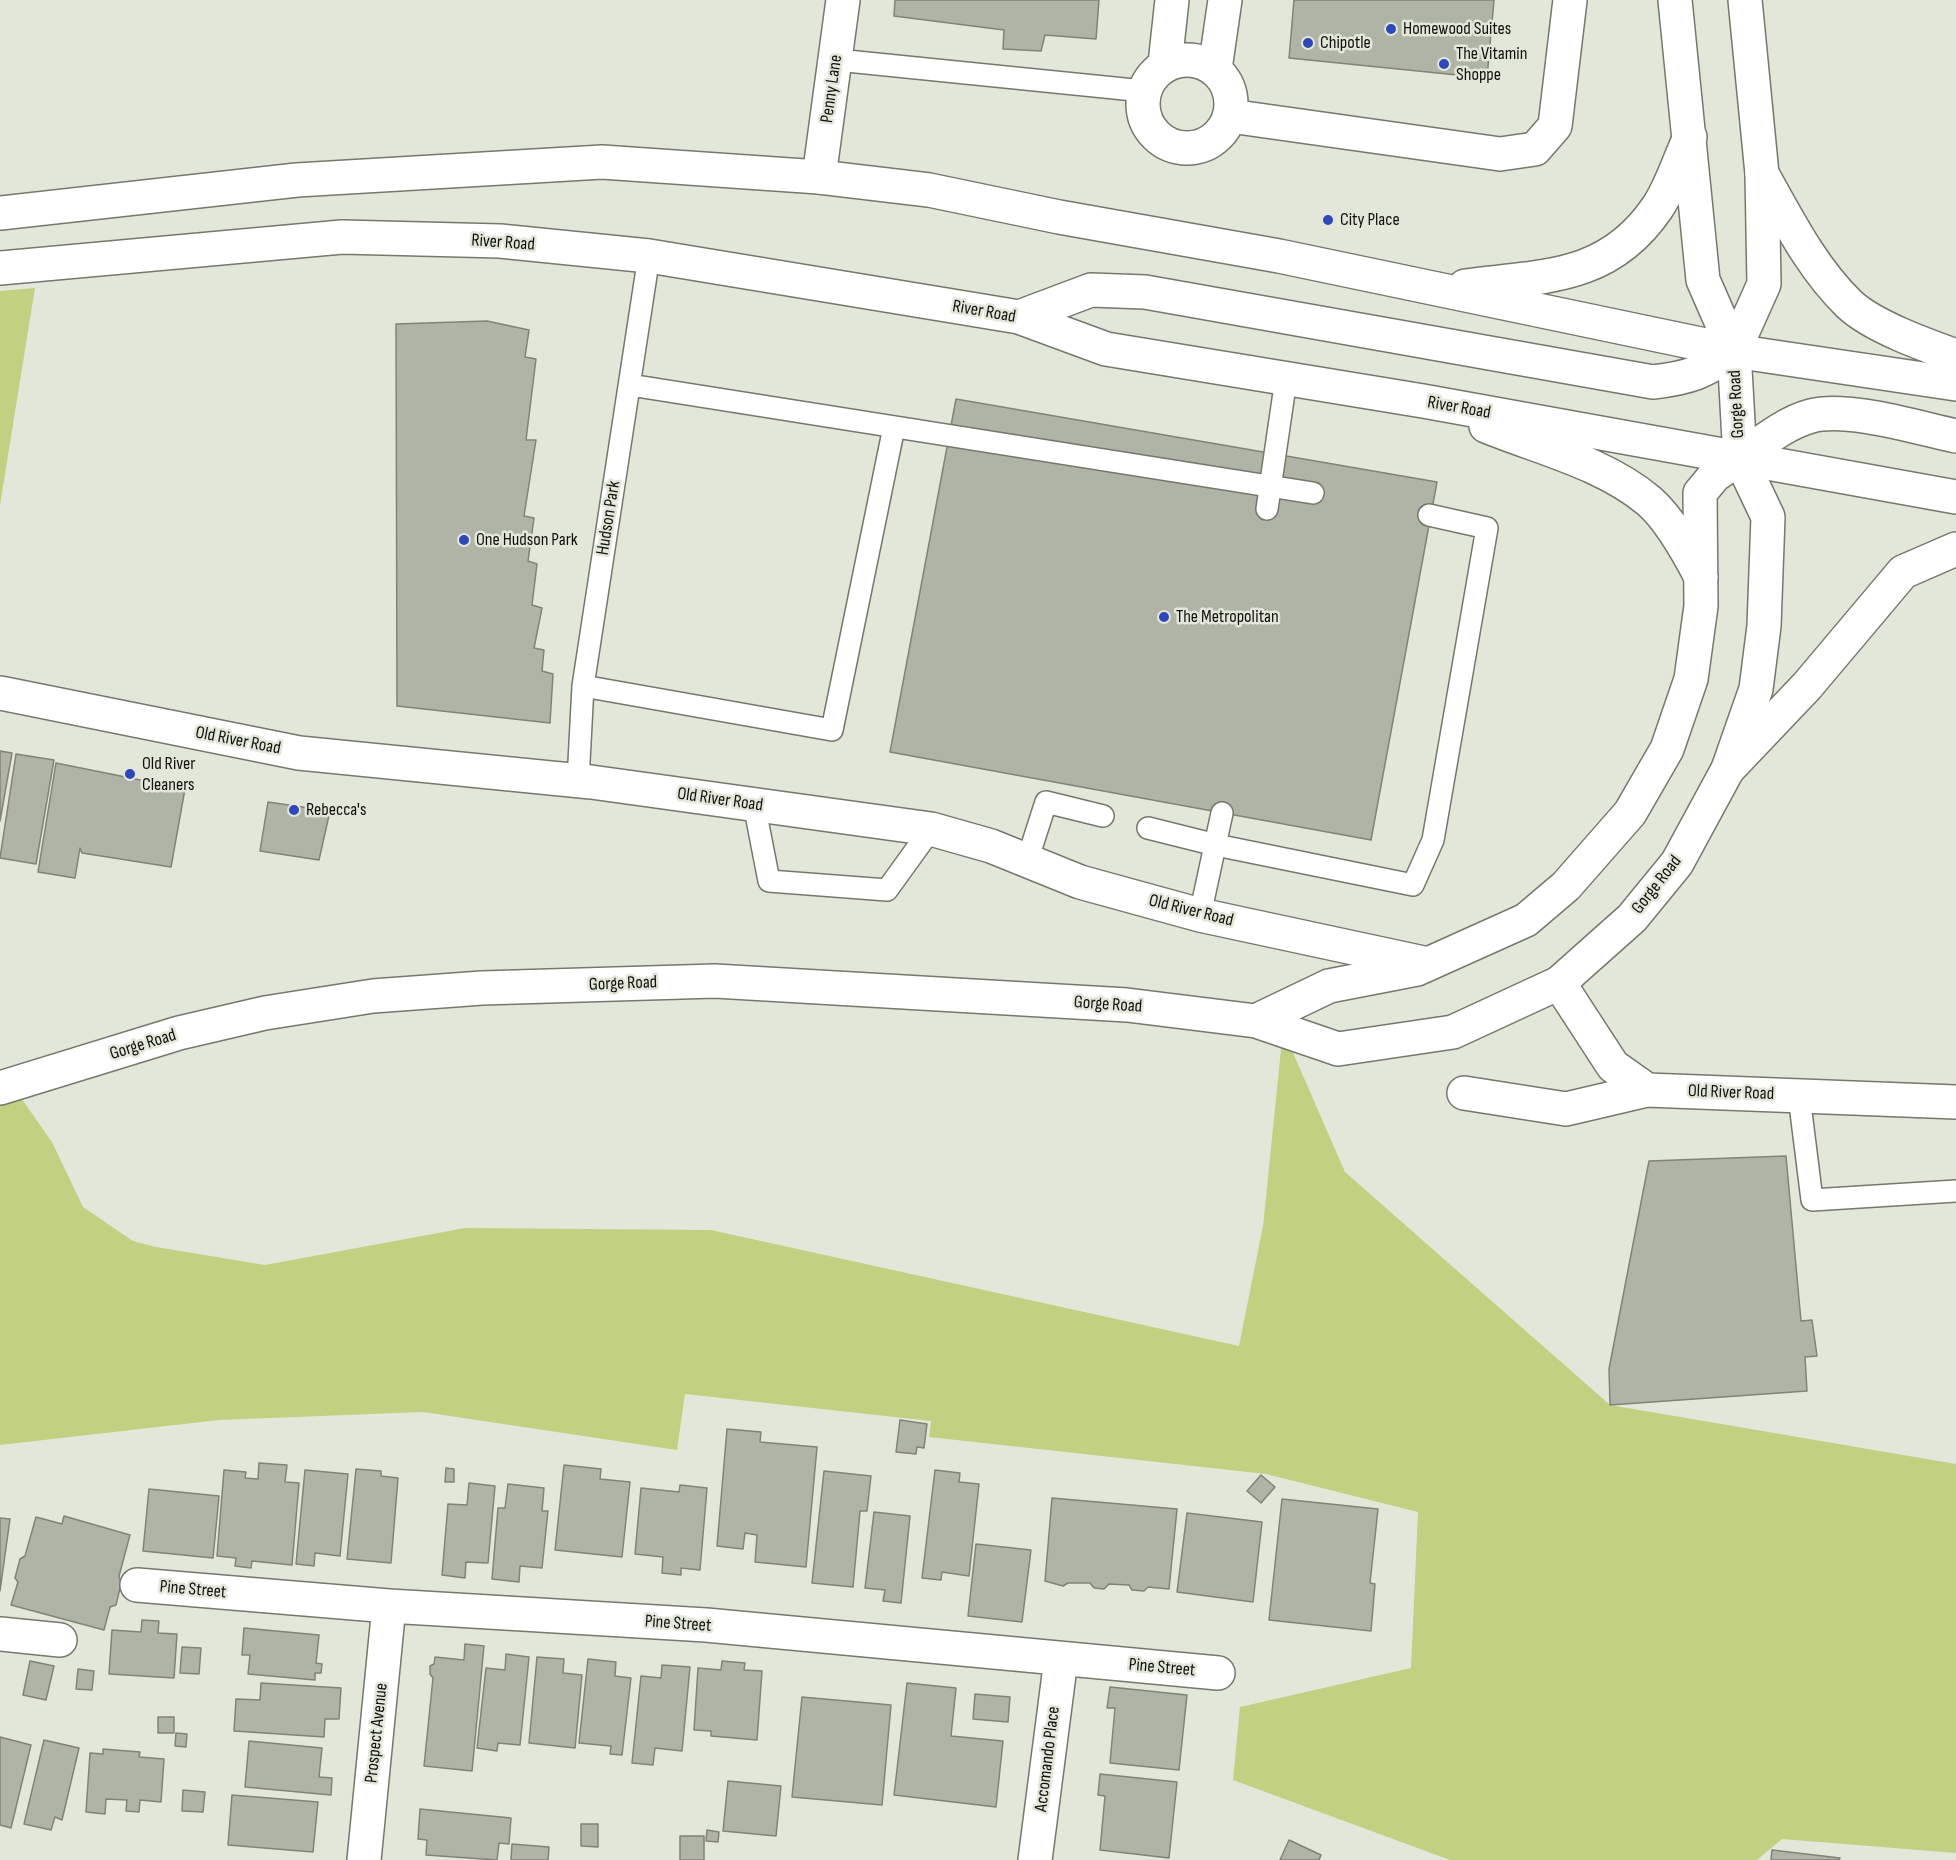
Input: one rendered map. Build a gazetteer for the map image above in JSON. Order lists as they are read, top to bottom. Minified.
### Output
{"streets":{"main road":["Penny Lane","River Road","Gorge Road","Old River Road","Pine Street","Prospect Avenue","Accomando Place"],"lane":["Hudson Park"]},"crossings":[["River Road","Gorge Road"],["River Road","Hudson Park"],["Gorge Road","Old River Road"],["Hudson Park","Old River Road"],["Pine Street","Prospect Avenue"],["Pine Street","Accomando Place"]],"places":["Homewood Suites","Chipotle","The Vitamin Shoppe","City Place","One Hudson Park","The Metropolitan","Old River Cleaners","Rebecca's"]}
